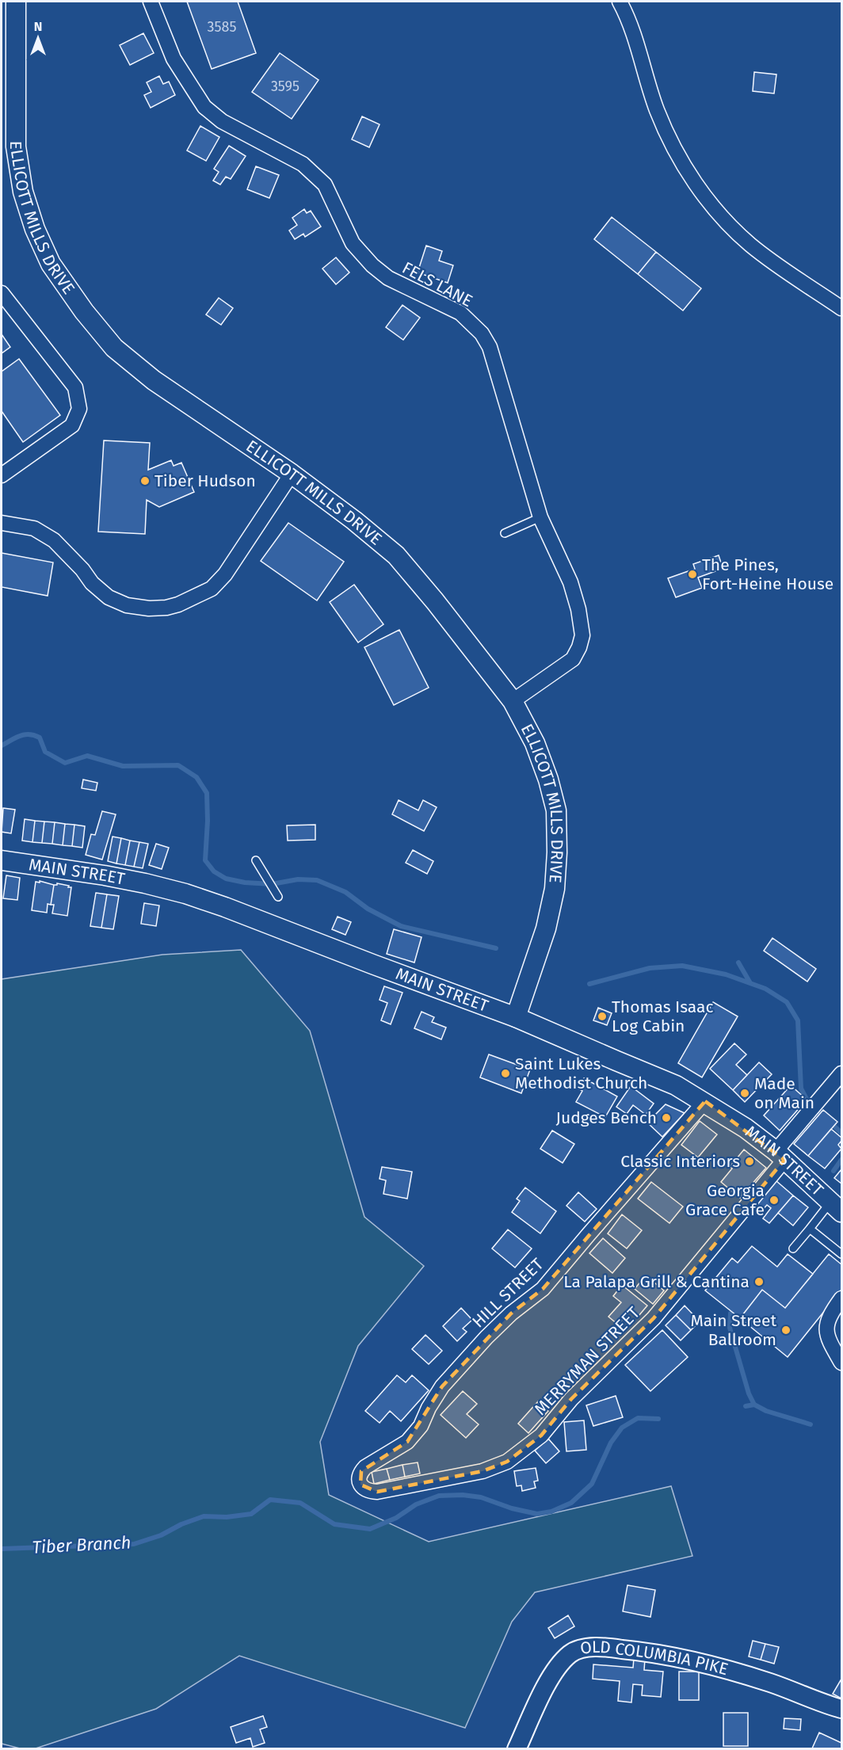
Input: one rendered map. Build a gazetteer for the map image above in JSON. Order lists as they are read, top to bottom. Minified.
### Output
{"streets":{"main road":["ELLICOTT MILLS DRIVE","MAIN STREET"],"street":["FELS LANE","HILL STREET","MERRYMAN STREET","OLD COLUMBIA PIKE"]},"crossings":[["ELLICOTT MILLS DRIVE","FELS LANE"],["ELLICOTT MILLS DRIVE","MAIN STREET"],["MAIN STREET","HILL STREET"],["MAIN STREET","MERRYMAN STREET"],["HILL STREET","MERRYMAN STREET"]],"water":["Tiber Branch"],"places":["Tiber Hudson","The Pines, Fort-Heine House","Thomas Isaac Log Cabin","Saint Lukes Methodist Church","Made on Main","Judges Bench","Classic Interiors","Georgia Grace Cafe","La Palapa Grill & Cantina","Main Street Ballroom"],"house_numbers":["3585","3595"],"north":"top"}
